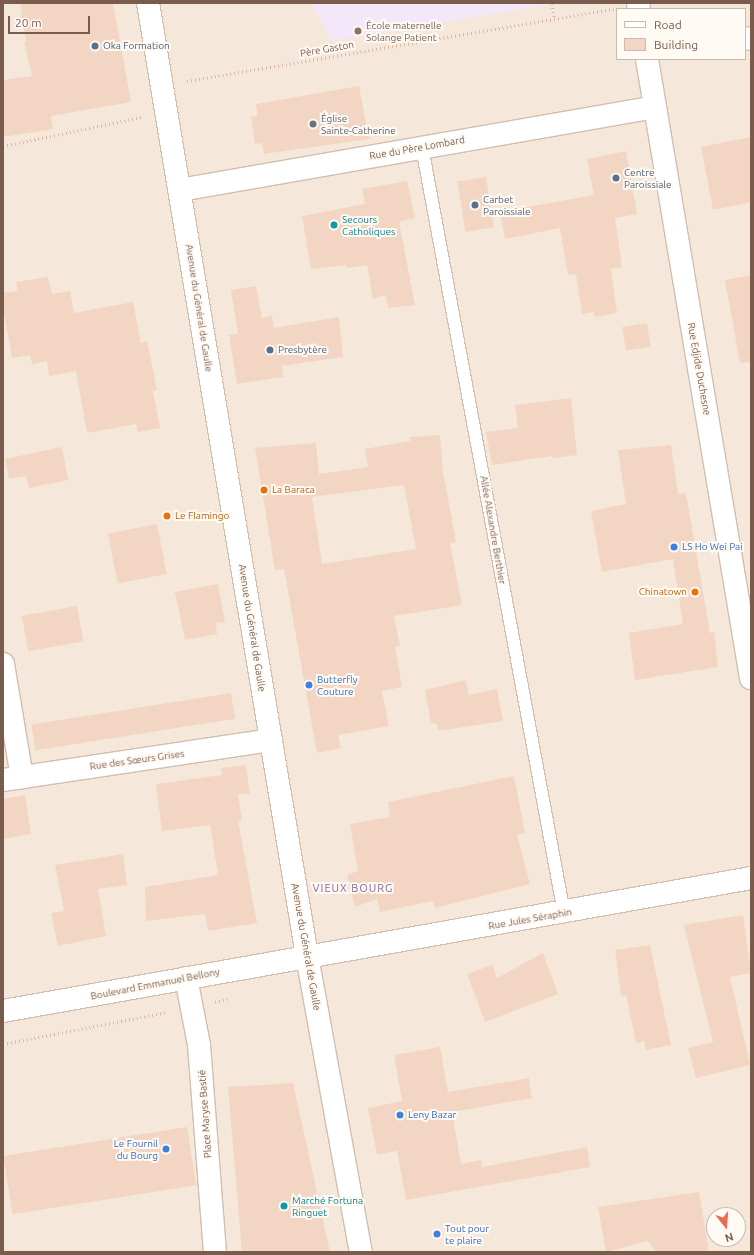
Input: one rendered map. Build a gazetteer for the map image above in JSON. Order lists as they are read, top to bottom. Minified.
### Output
{"streets":{"street":["Rue du Père Lombard","Avenue du Général de Gaulle","Rue Edjide Duchesne","Rue des Sœurs Grises","Rue Jules Séraphin","Boulevard Emmanuel Bellony","Place Maryse Bastié"],"lane":["Allée Alexandre Berthier"],"path":["Père Gaston"]},"crossings":[["Père Gaston","Avenue du Général de Gaulle"],["Rue du Père Lombard","Avenue du Général de Gaulle"],["Rue du Père Lombard","Rue Edjide Duchesne"],["Rue du Père Lombard","Allée Alexandre Berthier"],["Avenue du Général de Gaulle","Rue des Sœurs Grises"],["Avenue du Général de Gaulle","Rue Jules Séraphin"],["Avenue du Général de Gaulle","Boulevard Emmanuel Bellony"],["Allée Alexandre Berthier","Rue Jules Séraphin"],["Rue Jules Séraphin","Boulevard Emmanuel Bellony"],["Boulevard Emmanuel Bellony","Place Maryse Bastié"]],"districts":["VIEUX BOURG"],"places":["École maternelle Solange Patient","Oka Formation","Église Sainte-Catherine","Centre Paroissiale","Carbet Paroissiale","Secours Catholiques","Presbytère","La Baraca","Le Flamingo","LS Ho Wei Pai","Chinatown","Butterfly Couture","Leny Bazar","Le Fournil du Bourg","Marché Fortuna Ringuet","Tout pour te plaire"],"legend":["Road","Building"],"scale_bar":"20 m","north":"bottom"}
